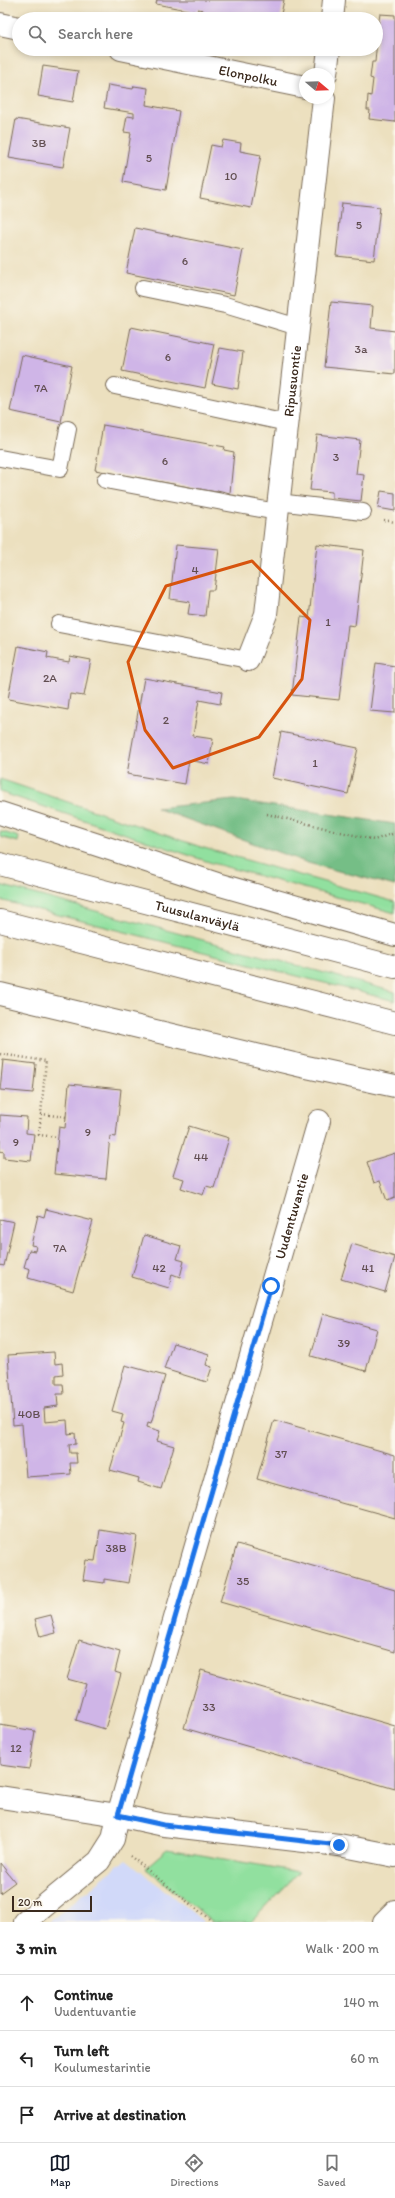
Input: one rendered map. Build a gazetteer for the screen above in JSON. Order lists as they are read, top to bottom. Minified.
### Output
{"streets":{"main road":["Elonpolku","Ripusuontie","Tuusulanväylä","Uudentuvantie"]},"house_numbers":["3B","5","10","5","6","3a","6","7A","3","6","4","1","2A","2","1","9","9","44","7A","42","41","39","40B","37","38B","35","33","12"],"scale_bar":"20 m","north":"right","page":{"search":"Search here","scale":"20 m","heading":["3 min","Walk · 200 m"],"list":[["Continue","Uudentuvantie","140 m"],["Turn left","Koulumestarintie","60 m"],"Arrive at destination"],"nav":["Map","Directions","Saved"]}}
